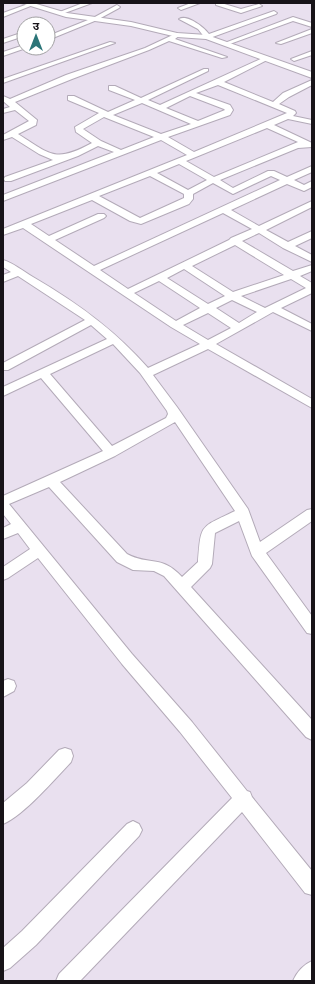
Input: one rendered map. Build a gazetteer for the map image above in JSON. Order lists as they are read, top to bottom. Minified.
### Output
{"north":"top"}
